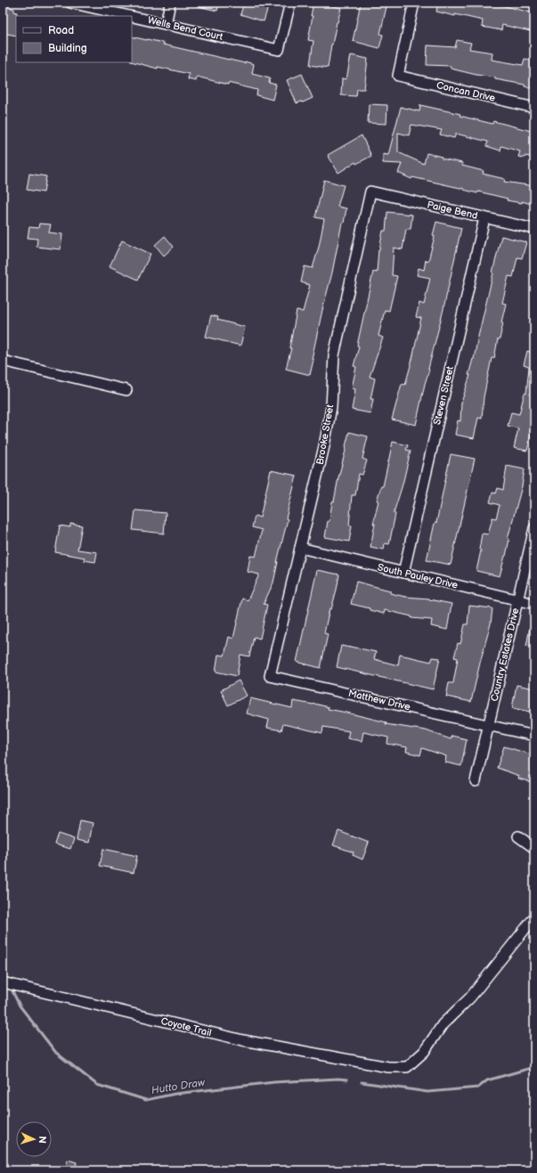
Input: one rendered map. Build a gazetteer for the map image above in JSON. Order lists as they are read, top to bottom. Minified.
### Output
{"streets":{"street":["Wells Bend Court","Concan Drive","Paige Bend","Steven Street","Brooke Street","South Pauley Drive","Country Estates Drive","Matthew Drive","Coyote Trail"]},"crossings":[["Paige Bend","Steven Street"],["Paige Bend","Brooke Street"],["Steven Street","South Pauley Drive"],["Brooke Street","South Pauley Drive"],["Brooke Street","Matthew Drive"],["South Pauley Drive","Country Estates Drive"],["Country Estates Drive","Matthew Drive"]],"water":["Hutto Draw"],"legend":["Road","Building"],"north":"right"}
